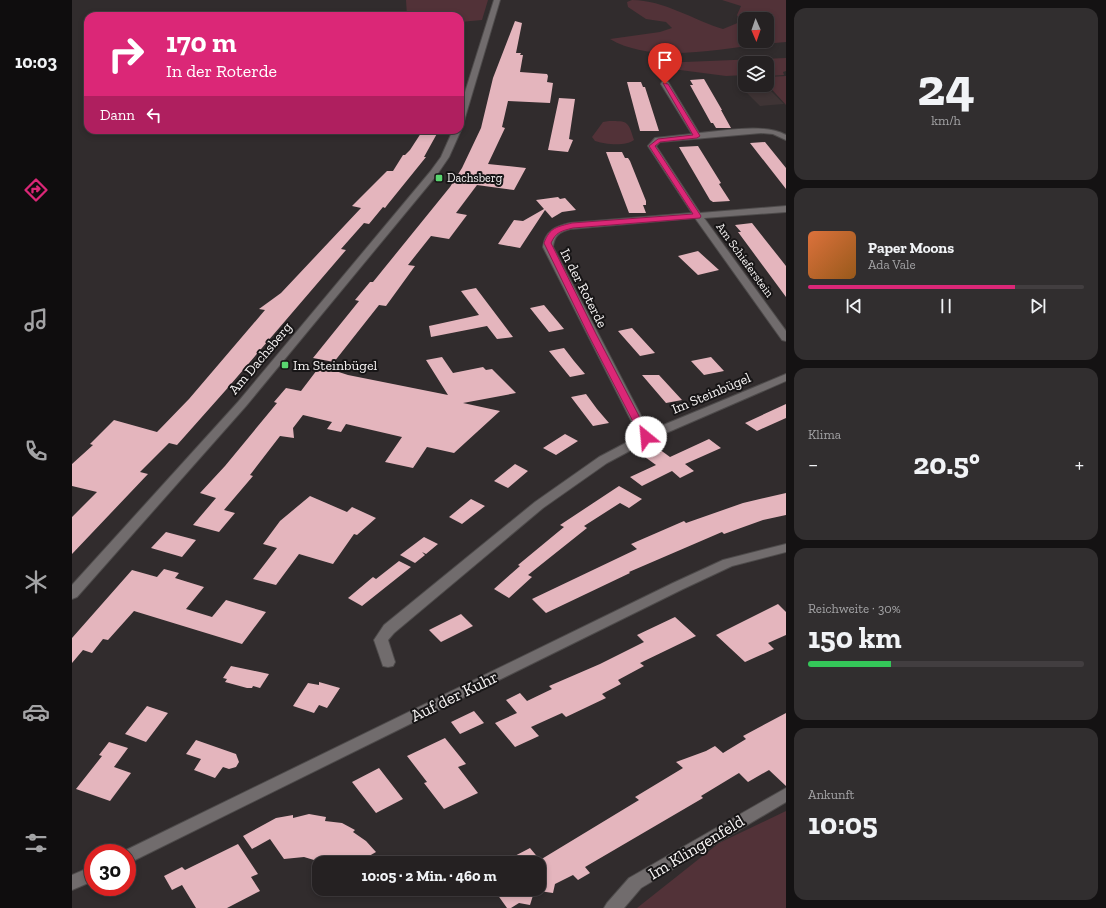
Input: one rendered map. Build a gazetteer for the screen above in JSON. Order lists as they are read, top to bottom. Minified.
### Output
{"streets":{"street":["Am Schieferstein","In der Roterde","Am Dachsberg","Im Steinbügel","Auf der Kuhr","Im Klingenfeld"]},"crossings":[["Am Schieferstein","In der Roterde"],["In der Roterde","Im Steinbügel"]],"places":{"transit":["Dachsberg","Im Steinbügel"]},"north":"bottom","page":{"tabs":"10:03","tile":[["24","km/h"],"Klima",["Reichweite · 30%","150 km"],["Ankunft","10:05"]],"turn":["170 m","In der Roterde"],"then":"Dann","song":["Paper Moons","Ada Vale"],"heat":["−","20.5°","+"],"limit":"30","trip":"10:05 · 2 Min. · 460 m"}}
